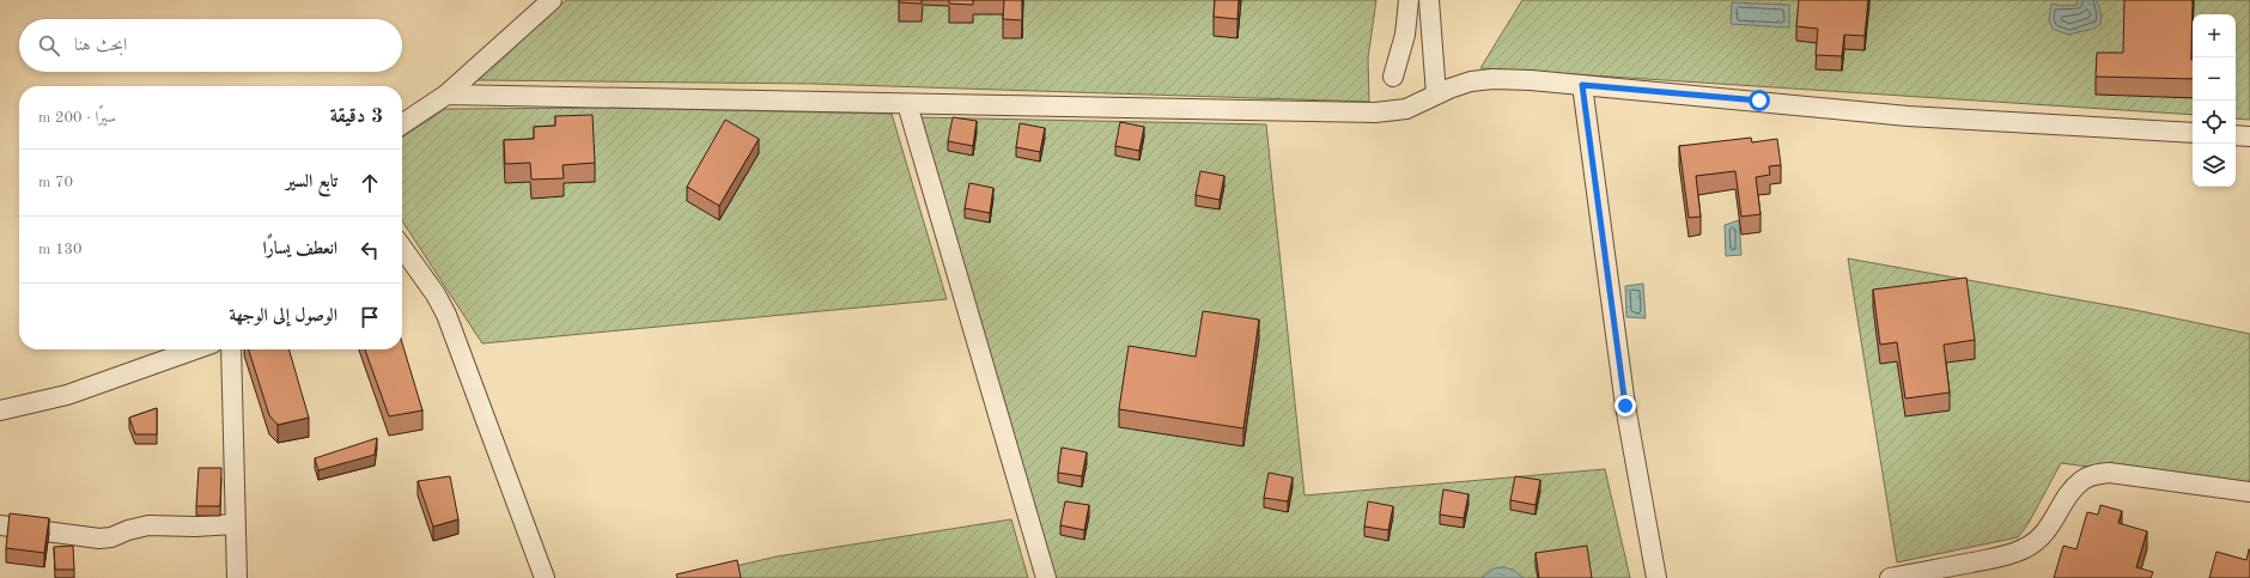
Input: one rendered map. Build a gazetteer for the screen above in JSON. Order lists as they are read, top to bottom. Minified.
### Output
{"page":{"map_buttons":["+","−"],"search":"ابحث هنا","heading":["3 دقيقة","سيرًا · 200 m"],"list":[["تابع السير","70 m"],["انعطف يسارًا","130 m"],"الوصول إلى الوجهة"]}}
